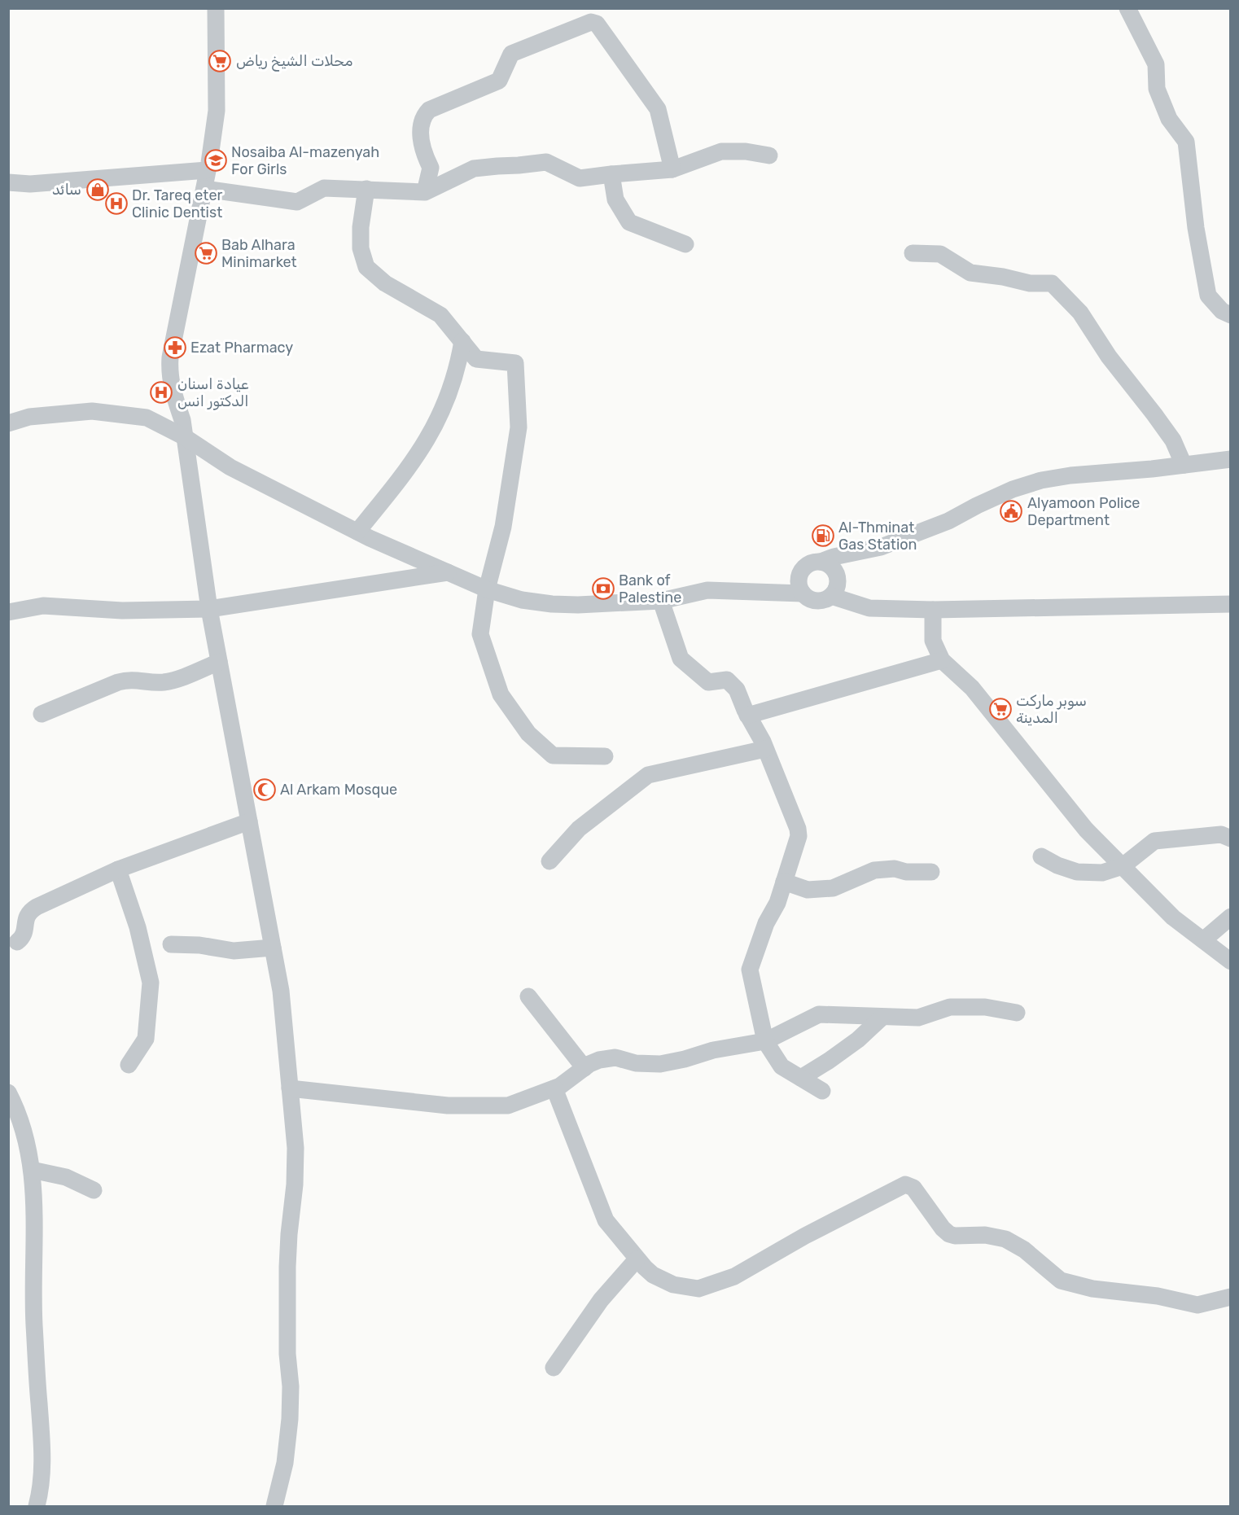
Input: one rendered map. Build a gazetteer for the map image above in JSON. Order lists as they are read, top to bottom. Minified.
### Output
{"places":{"supermarket":["محلات الشيخ رياض","Bab Alhara Minimarket","سوبر ماركت المدينة"],"school or university":["Nosaiba Al-mazenyah For Girls"],"shop":["سائد"],"hospital":["Dr. Tareq eter Clinic Dentist","عيادة اسنان الدكتور انس"],"pharmacy":["Ezat Pharmacy"],"public building":["Alyamoon Police Department"],"fuel station":["Al-Thminat Gas Station"],"bank":["Bank of Palestine"],"mosque":["Al Arkam Mosque"]}}
